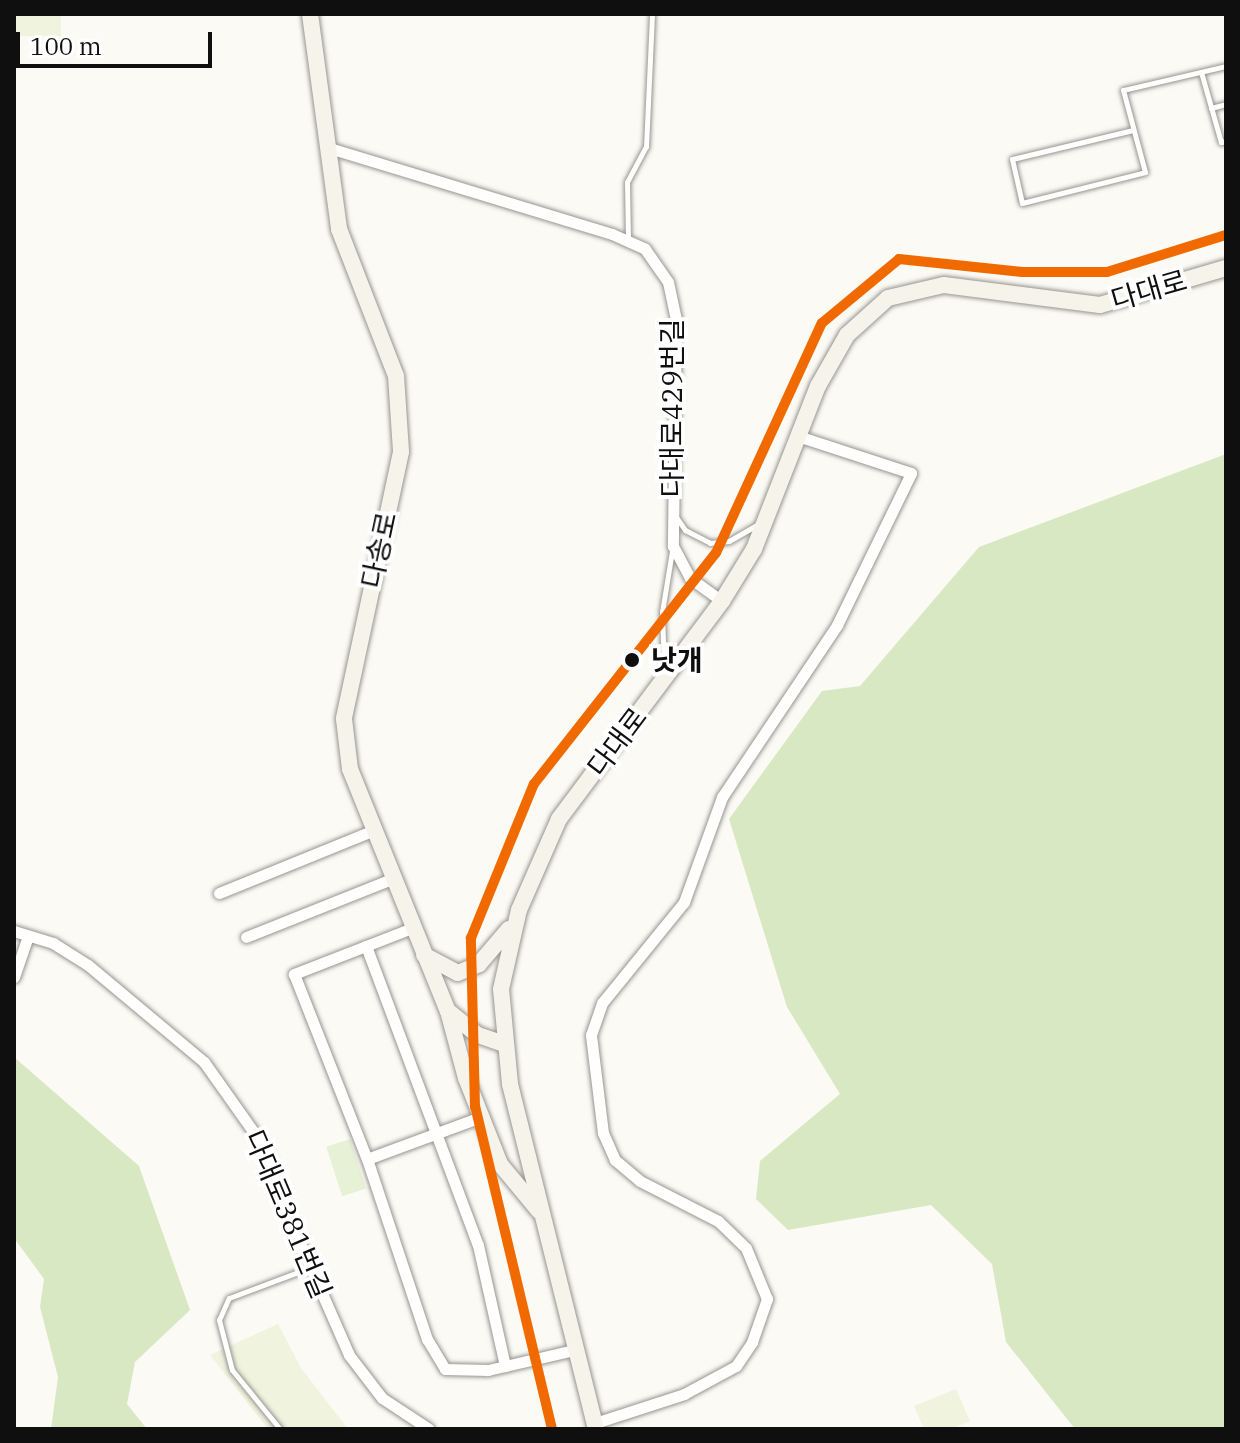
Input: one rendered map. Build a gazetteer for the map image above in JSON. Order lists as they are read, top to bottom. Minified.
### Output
{"streets":{"main road":["다대로","다송로"],"street":["다대로429번길","다대로381번길"]},"crossings":[["다대로","다대로429번길"],["다대로","다송로"],["다대로429번길","다송로"]],"places":["낫개"],"scale_bar":"100 m"}
